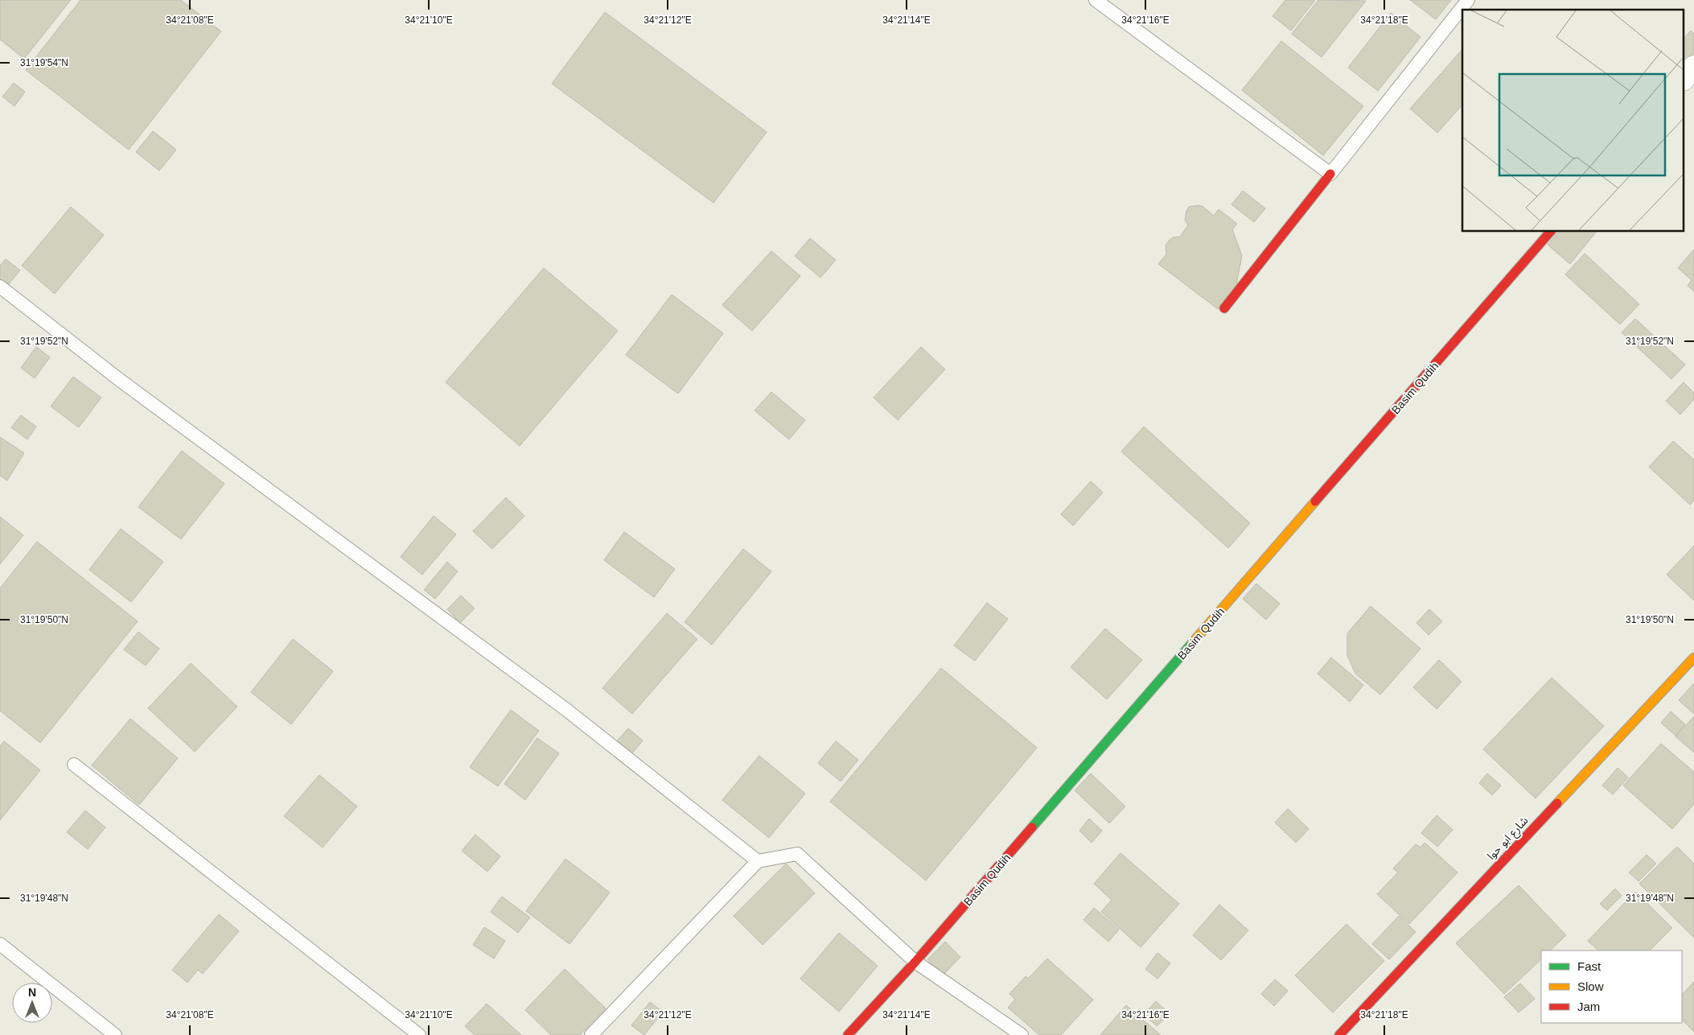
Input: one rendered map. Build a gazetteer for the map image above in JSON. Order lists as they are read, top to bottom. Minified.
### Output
{"streets":{"street":["Basim Qudih","شارع ابو حوا"]},"legend":["Fast","Slow","Jam"],"north":"top","coordinates":["34°21'08\"E","34°21'10\"E","34°21'12\"E","34°21'14\"E","34°21'16\"E","34°21'18\"E","31°19'54\"N","31°19'52\"N","31°19'50\"N","31°19'48\"N"]}
